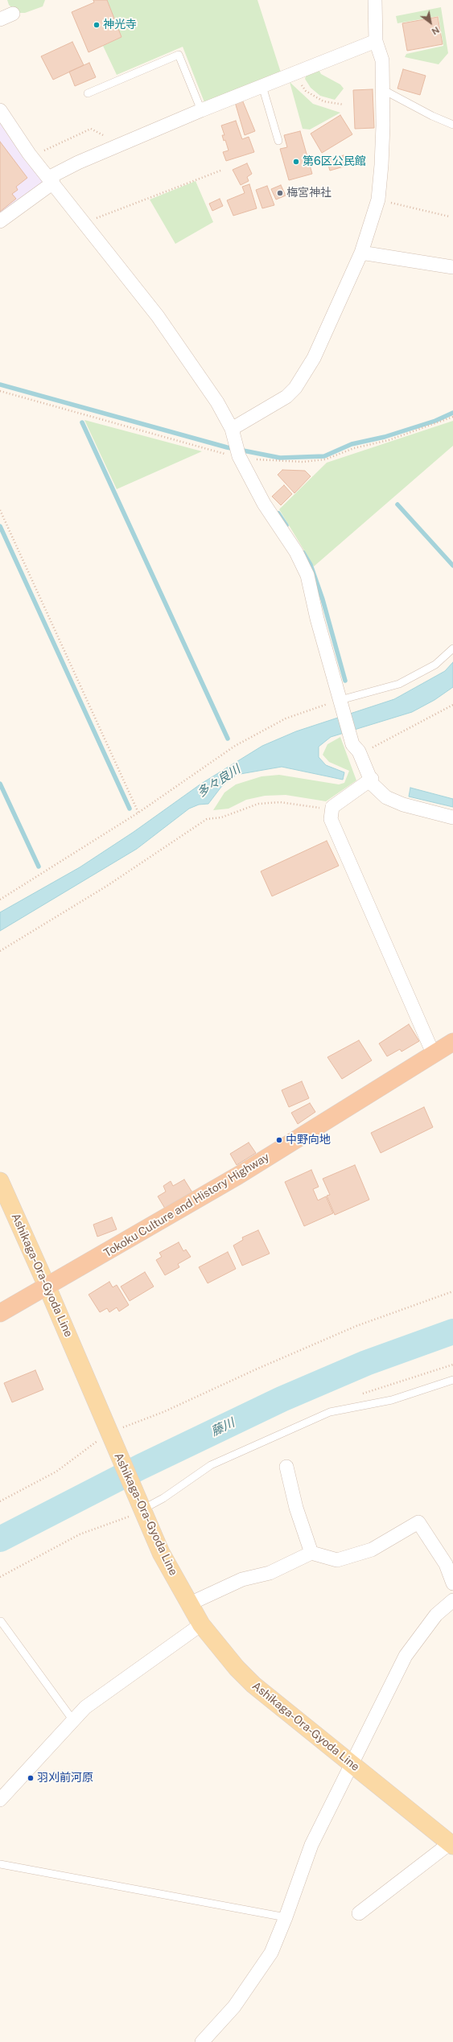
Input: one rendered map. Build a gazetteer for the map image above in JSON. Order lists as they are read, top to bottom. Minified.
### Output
{"streets":{"highway":["Tokoku Culture and History Highway"],"main road":["Ashikaga-Ora-Gyoda Line"]},"crossings":[["Tokoku Culture and History Highway","Ashikaga-Ora-Gyoda Line"]],"water":["多々良川","藤川"],"places":["神光寺","第6区公民館","梅宮神社","中野向地","羽刈前河原"],"north":"bottom right"}
